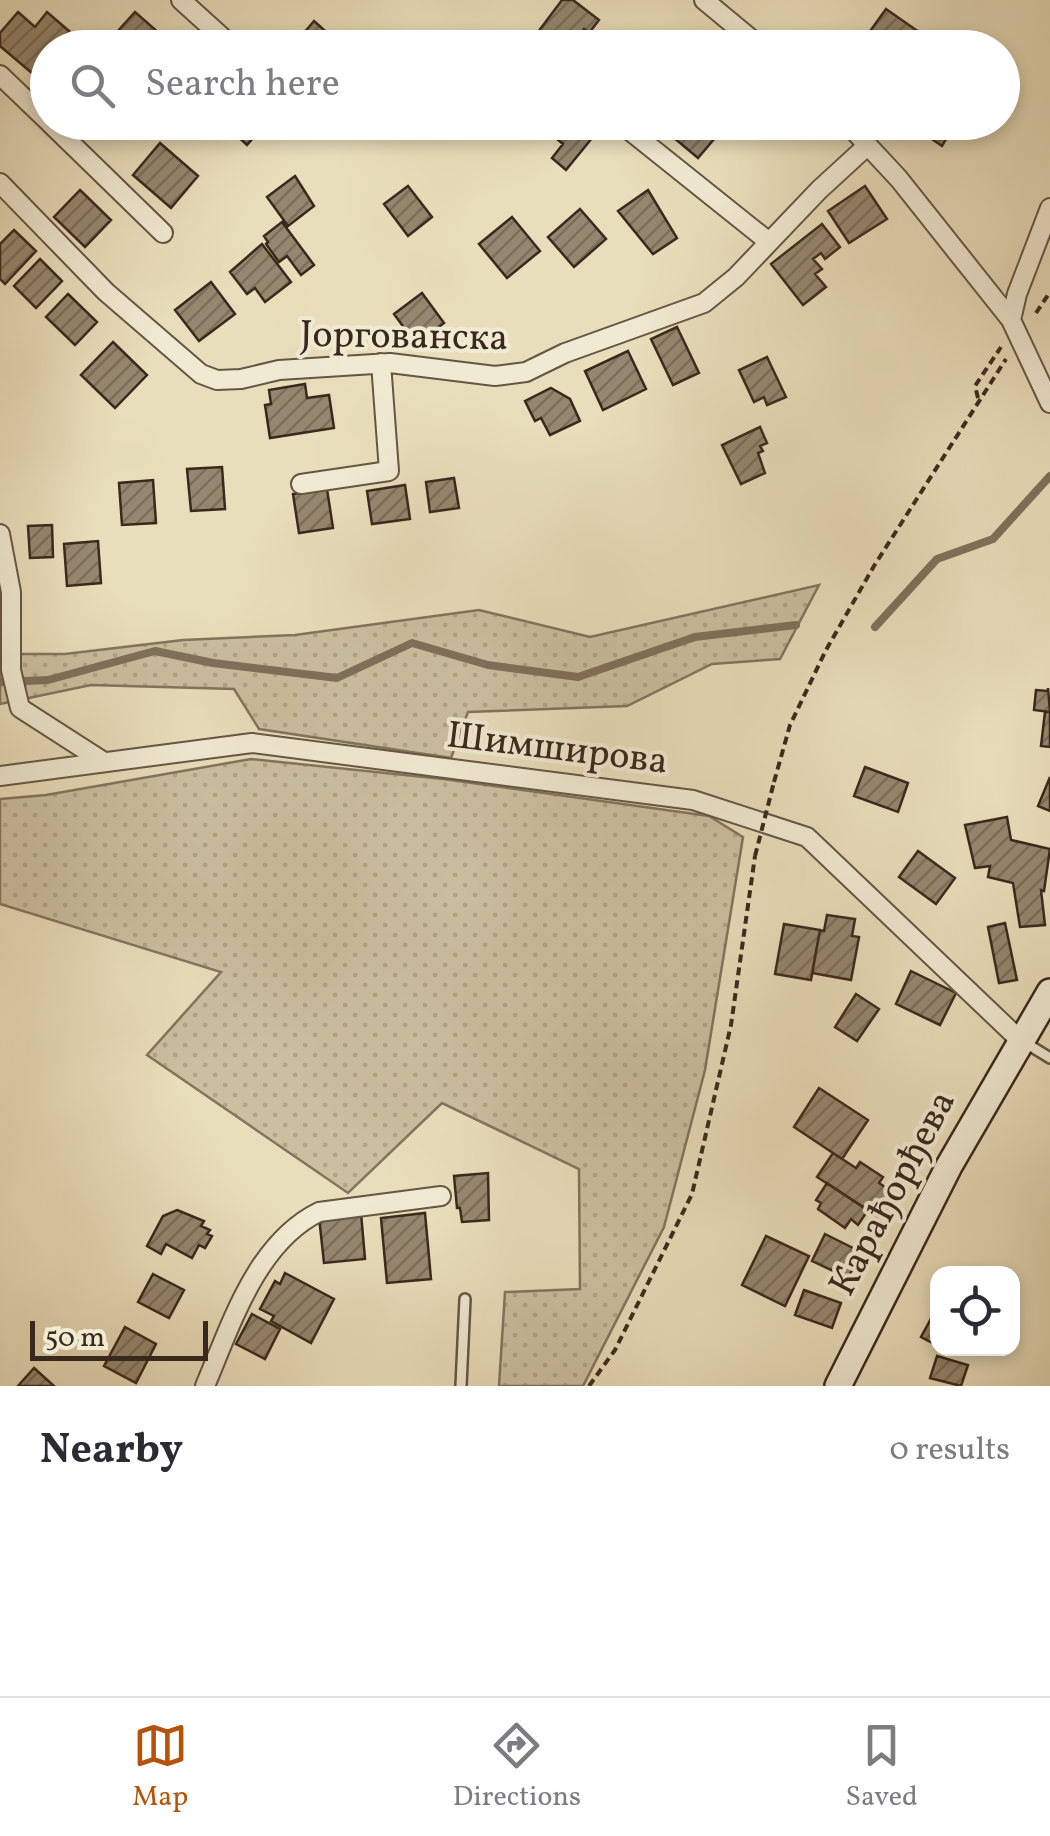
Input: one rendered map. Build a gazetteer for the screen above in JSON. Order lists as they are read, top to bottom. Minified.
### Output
{"streets":{"main road":["Карађорђева"],"street":["Јоргованска","Шимширова"]},"crossings":[["Шимширова","Карађорђева"]],"scale_bar":"50 m","page":{"search":"Search here","scale":"50 m","heading":["Nearby","0 results"],"nav":["Map","Directions","Saved"]}}
